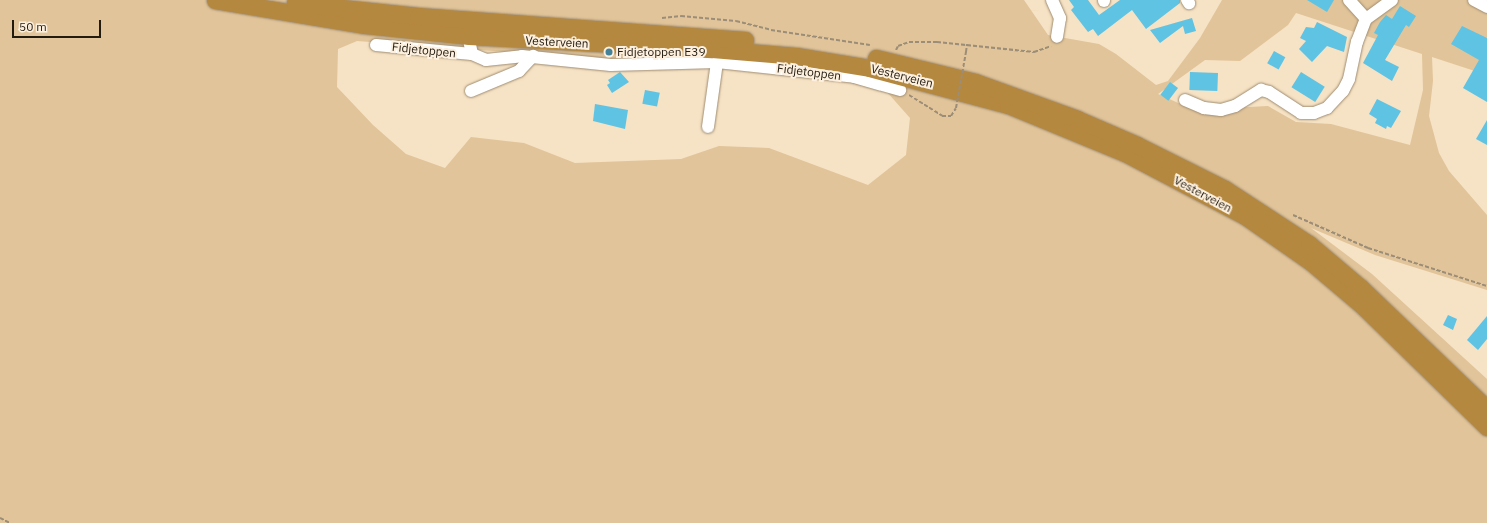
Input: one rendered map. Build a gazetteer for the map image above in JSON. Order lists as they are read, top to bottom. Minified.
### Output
{"streets":{"highway":["Vesterveien"],"street":["Fidjetoppen"]},"crossings":[["Vesterveien","Fidjetoppen"]],"places":["Fidjetoppen E39"],"scale_bar":"50 m"}
